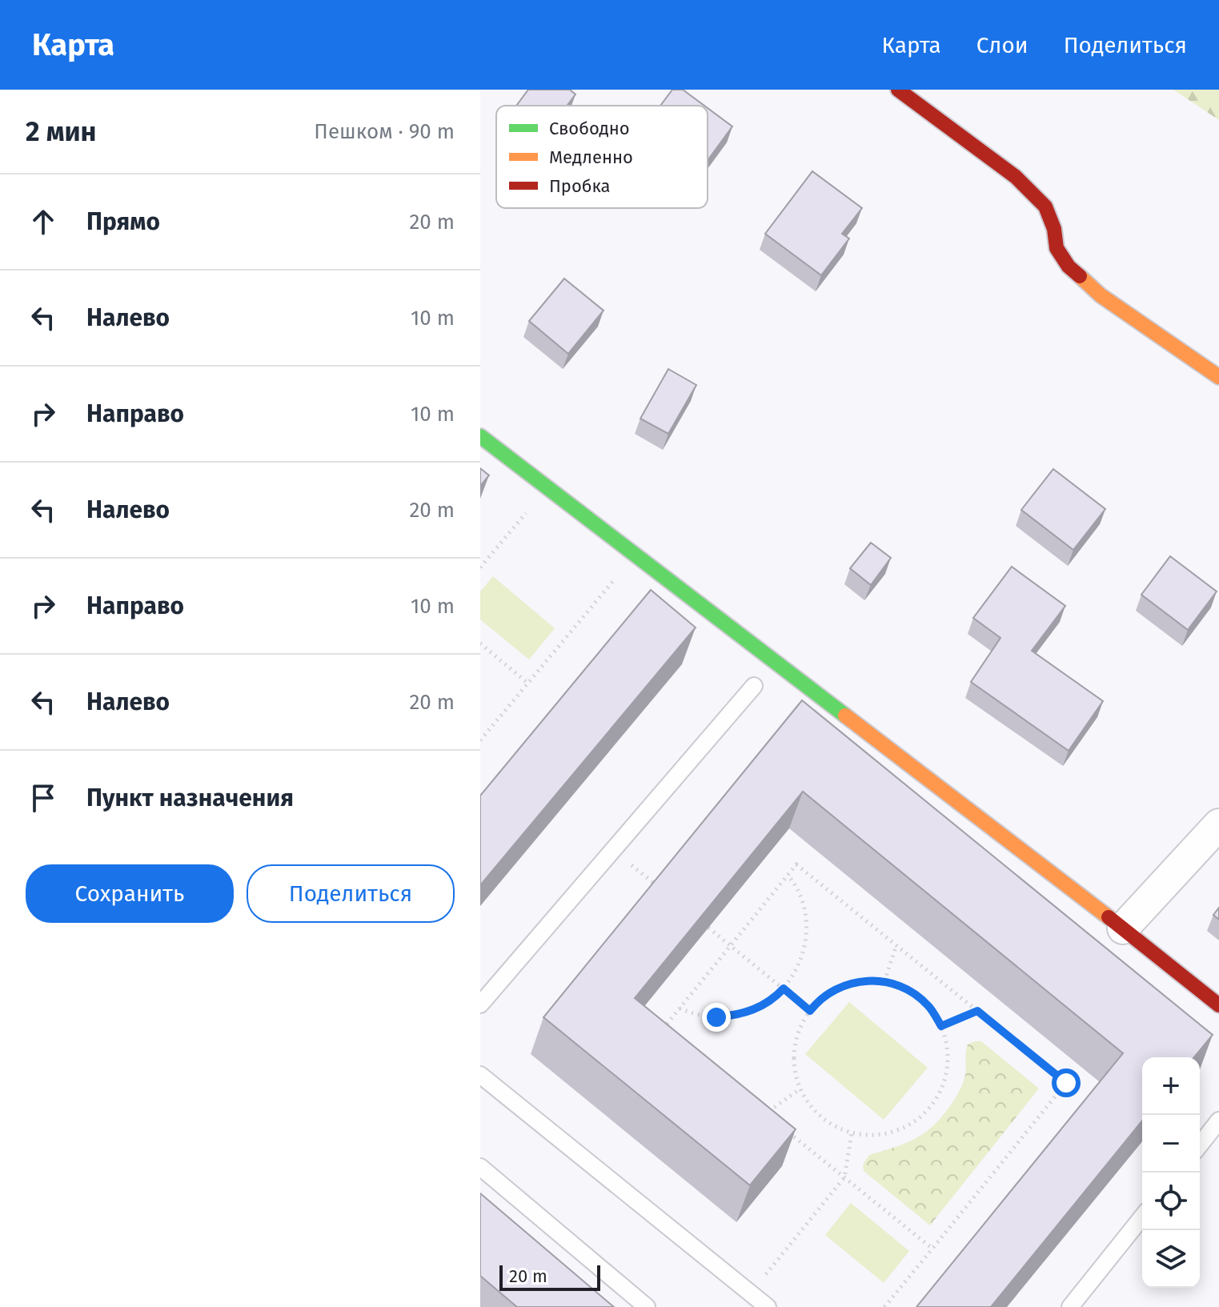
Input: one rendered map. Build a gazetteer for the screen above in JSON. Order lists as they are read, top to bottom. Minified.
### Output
{"legend":["Свободно","Медленно","Пробка"],"scale_bar":"20 m","page":{"header":"Карта","nav":["Карта","Слои","Поделиться"],"heading":["2 мин","Пешком · 90 m"],"list":[["Прямо","20 m"],["Налево","10 m"],["Направо","10 m"],["Налево","20 m"],["Направо","10 m"],["Налево","20 m"],"Пункт назначения"],"buttons":["Сохранить","Поделиться"],"map_buttons":["+","−"],"scale":"20 m"}}
